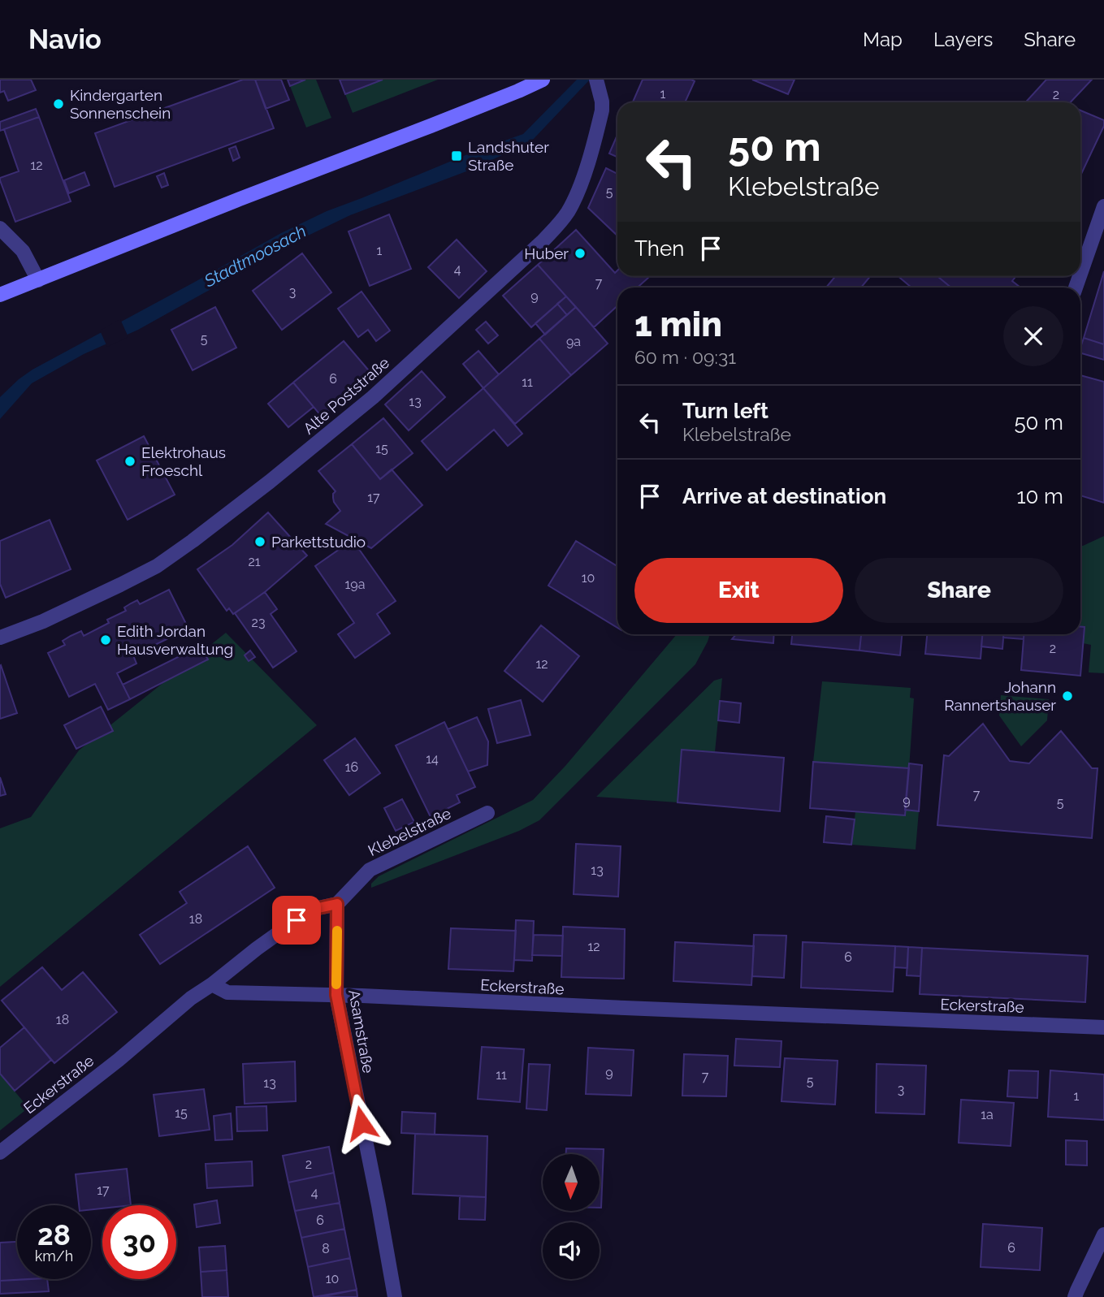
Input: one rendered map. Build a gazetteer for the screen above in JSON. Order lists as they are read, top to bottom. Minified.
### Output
{"streets":{"street":["Alte Poststraße","Klebelstraße","Eckerstraße","Asamstraße"]},"crossings":[["Klebelstraße","Asamstraße"],["Eckerstraße","Asamstraße"]],"water":["Stadtmoosach"],"places":{"other":["Kindergarten Sonnenschein","Huber","Elektrohaus Froeschl","Parkettstudio","Edith Jordan Hausverwaltung","Johann Rannertshauser"],"transit":["Landshuter Straße"]},"house_numbers":["1","2","12","5","1","4","7","3","9","5","9a","6","11","13","15","17","21","10","19a","23","2","12","14","16","7","9","5","13","18","12","6","18","9","11","7","5","13","3","1","15","1a","2","17","4","6","6","8","10"],"north":"bottom","page":{"header":"Navio","nav":["Map","Layers","Share"],"turn":["50 m","Klebelstraße"],"then":"Then","heading":["1 min","60 m · 09:31"],"list":[{"name":"Turn left","note":"Klebelstraße","value":"50 m"},{"name":"Arrive at destination","value":"10 m"}],"buttons":["Exit","Share"],"speed":"28 km/h","limit":"30"}}
